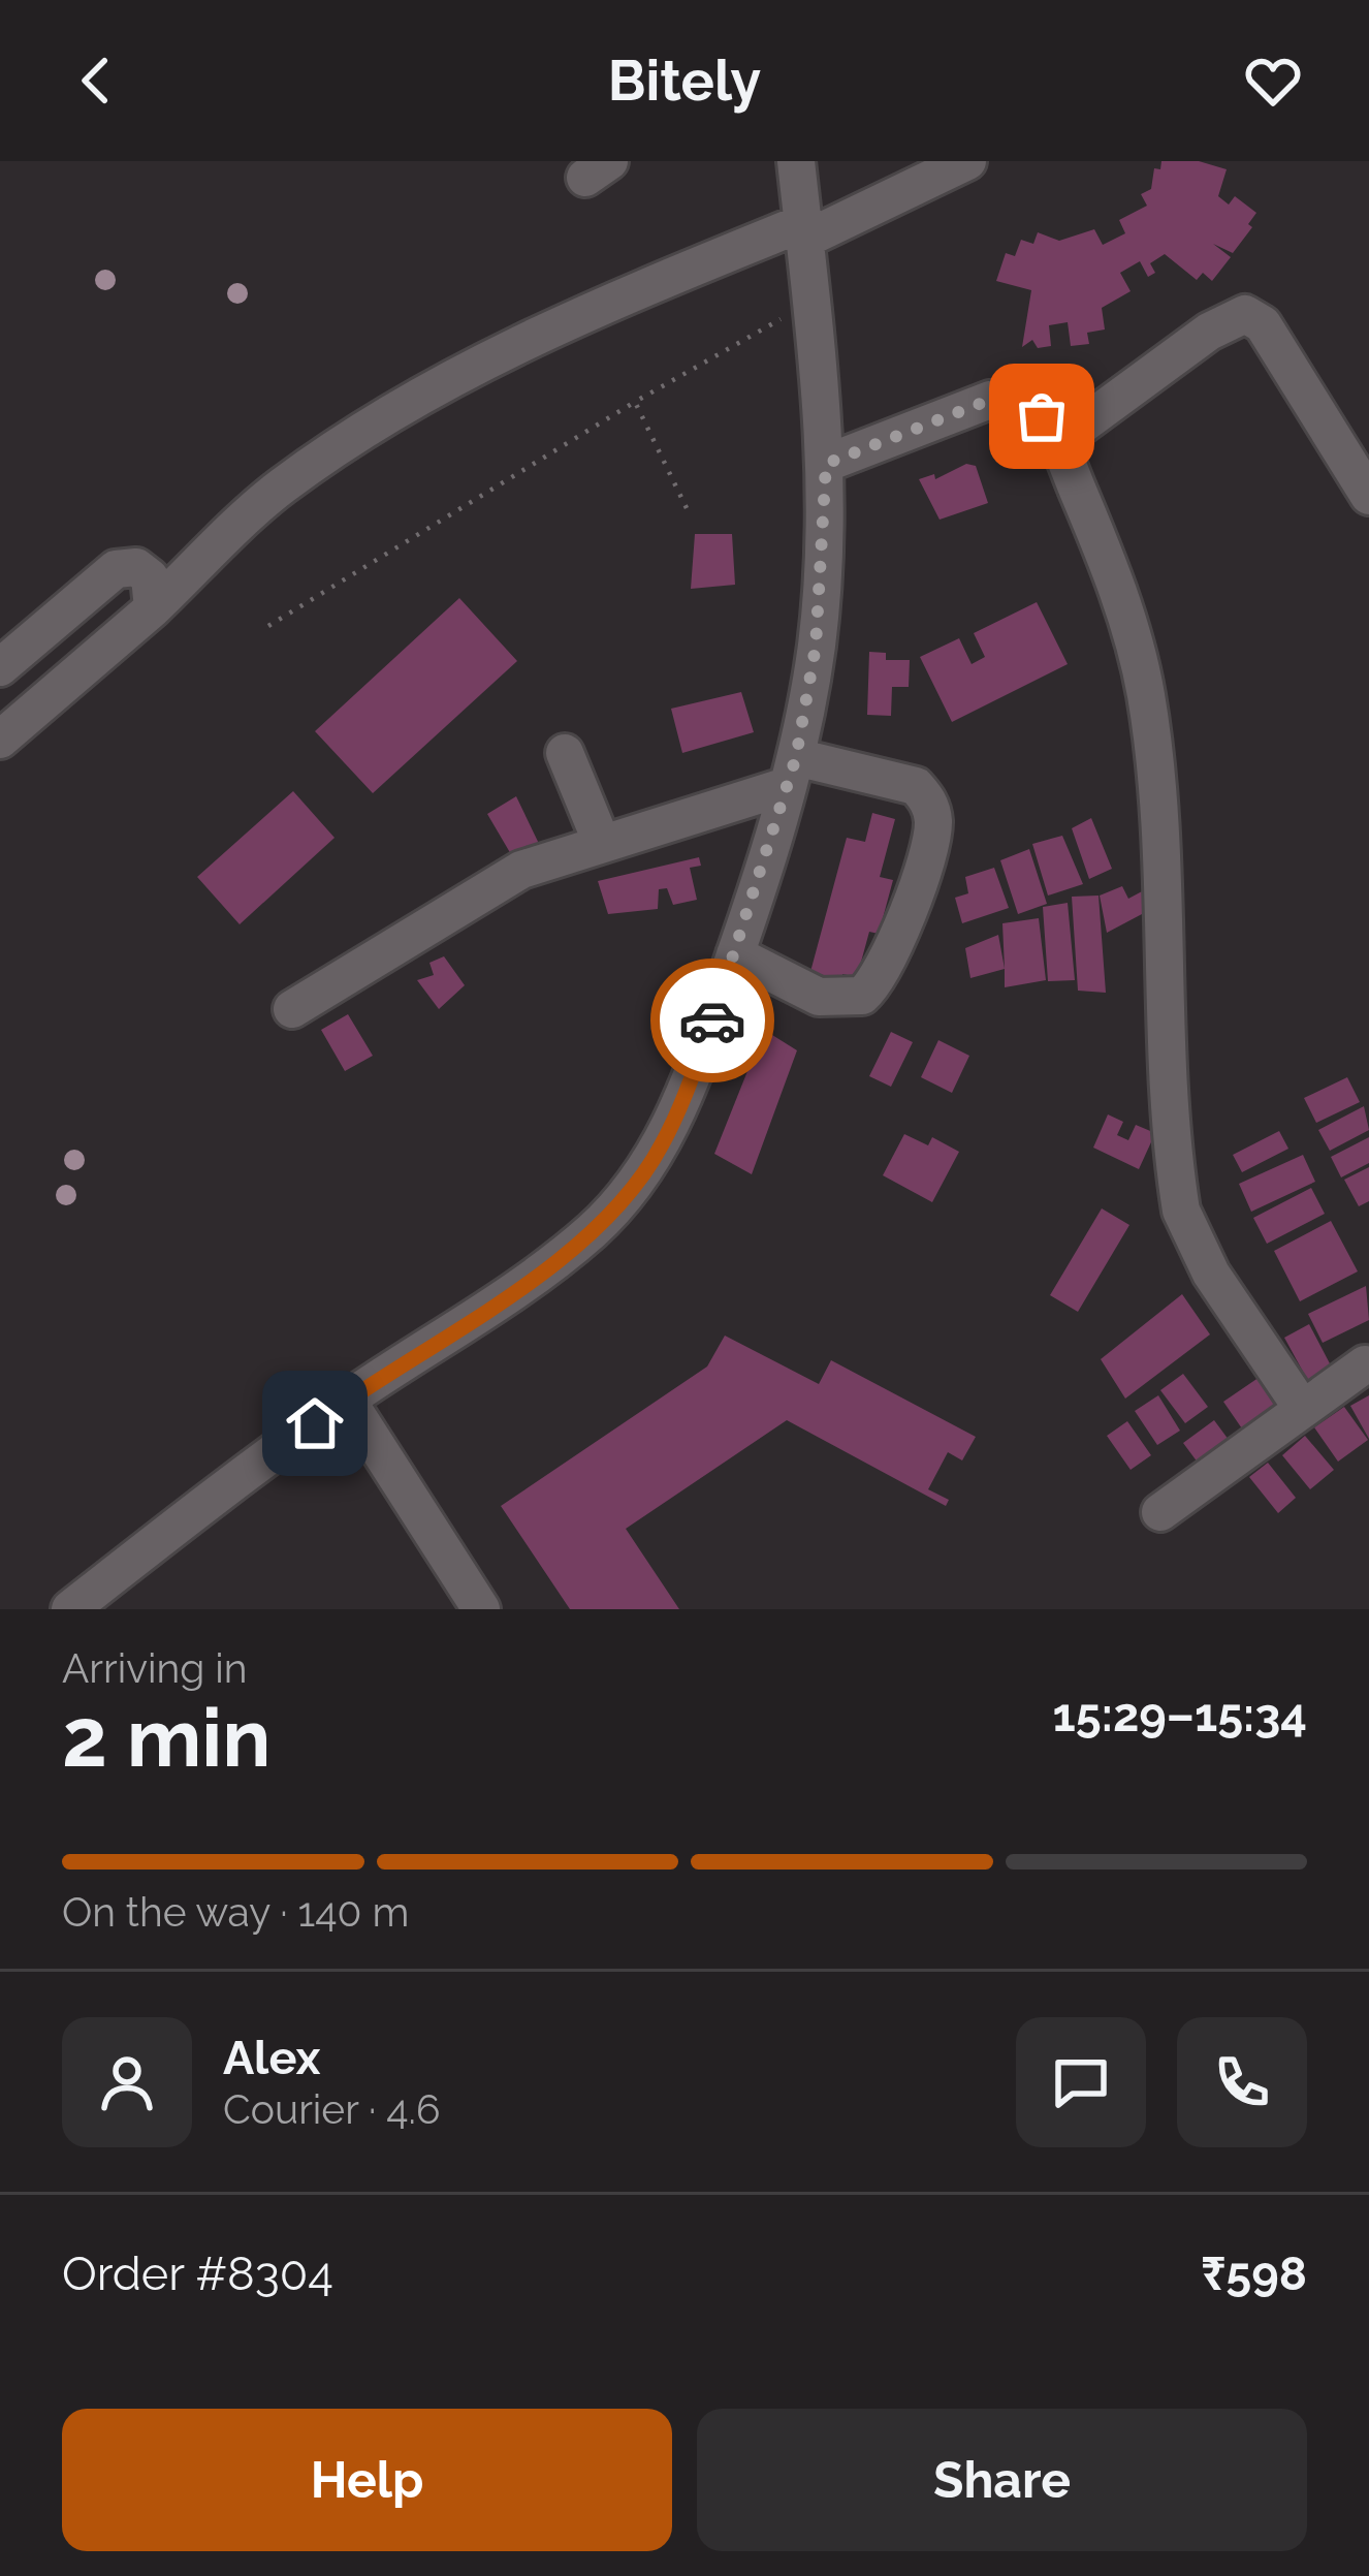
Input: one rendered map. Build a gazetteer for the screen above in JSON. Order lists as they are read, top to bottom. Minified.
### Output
{"page":{"header":"Bitely","heading":["2 min","Arriving in","15:29–15:34"],"panel":["Alex","Courier · 4.6","Order #8304","₹598"],"bar":"On the way · 140 m","buttons":["Help","Share"]}}
